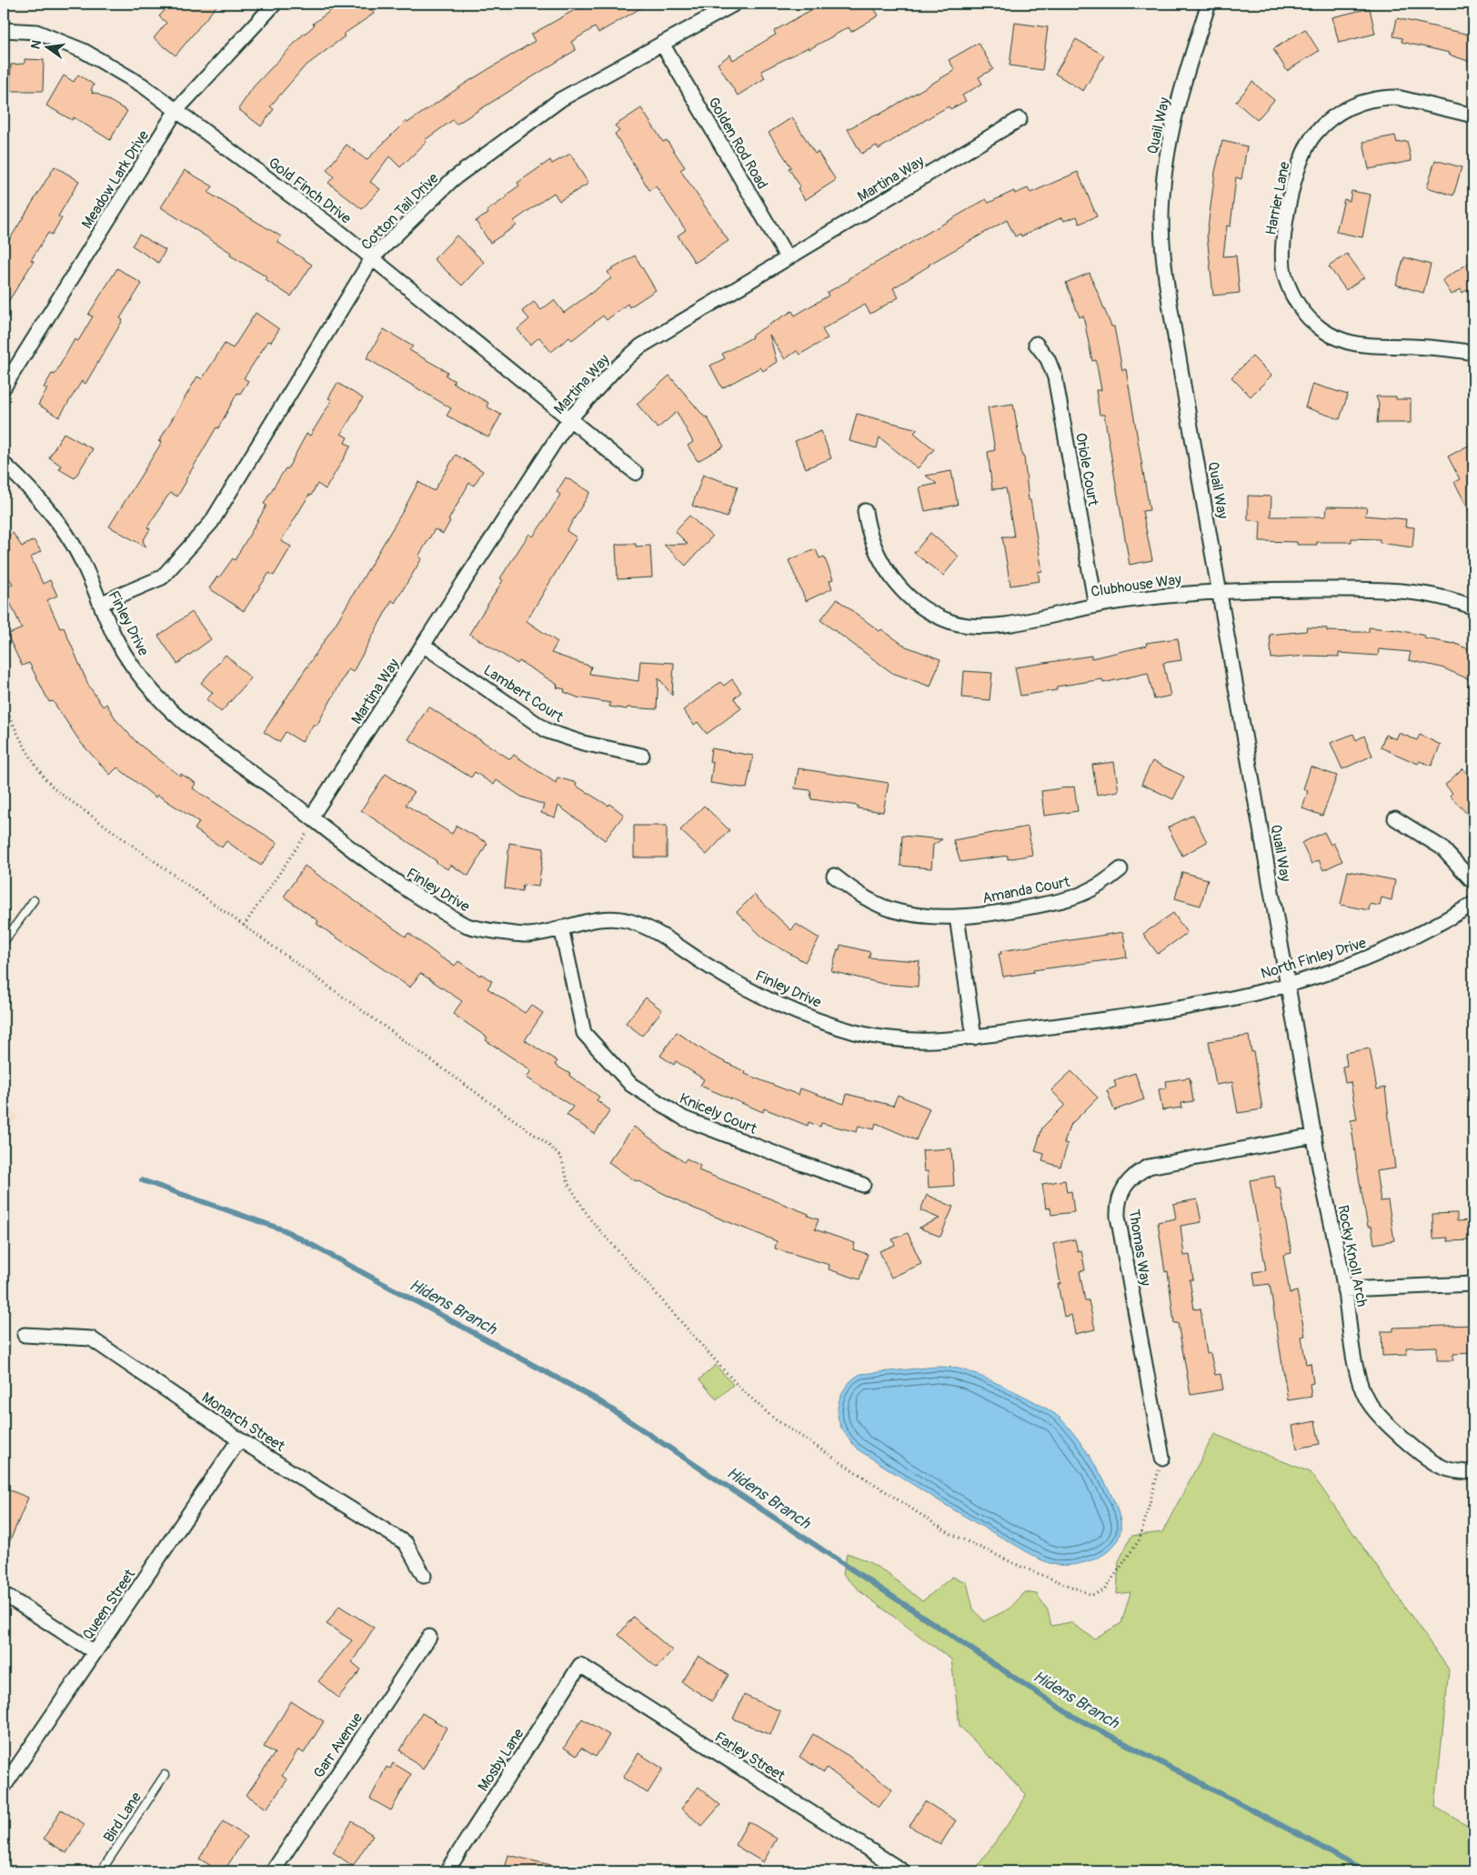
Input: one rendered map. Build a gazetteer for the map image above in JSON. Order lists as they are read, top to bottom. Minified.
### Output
{"streets":{"street":["Quail Way","Golden Rod Road","Martina Way","Meadow Lark Drive","Gold Finch Drive","Harrier Lane","Cotton Tail Drive","Oriole Court","Clubhouse Way","Finley Drive","Lambert Court","Amanda Court","North Finley Drive","Knicely Court","Thomas Way","Rocky Knoll Arch","Monarch Street","Queen Street","Garr Avenue","Farley Street","Mosby Lane"],"lane":["Bird Lane"]},"crossings":[["Quail Way","Clubhouse Way"],["Quail Way","North Finley Drive"],["Quail Way","Rocky Knoll Arch"],["Golden Rod Road","Martina Way"],["Golden Rod Road","Cotton Tail Drive"],["Martina Way","Gold Finch Drive"],["Martina Way","Finley Drive"],["Martina Way","Lambert Court"],["Meadow Lark Drive","Gold Finch Drive"],["Gold Finch Drive","Cotton Tail Drive"],["Cotton Tail Drive","Finley Drive"],["Oriole Court","Clubhouse Way"],["Finley Drive","North Finley Drive"],["Finley Drive","Knicely Court"],["North Finley Drive","Rocky Knoll Arch"],["Thomas Way","Rocky Knoll Arch"],["Monarch Street","Queen Street"],["Farley Street","Mosby Lane"]],"water":["Hidens Branch"],"north":"left"}
